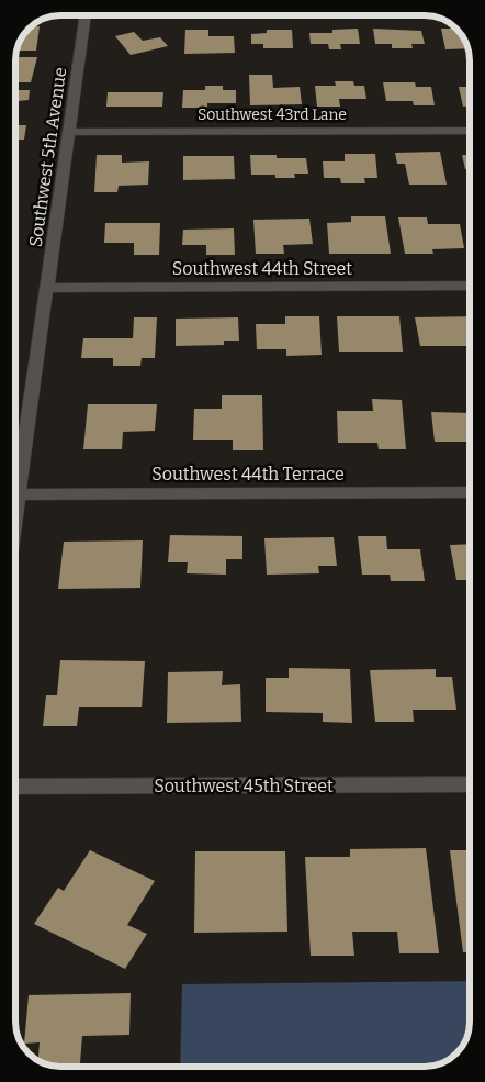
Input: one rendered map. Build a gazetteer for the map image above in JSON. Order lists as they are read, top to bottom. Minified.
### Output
{"streets":{"street":["Southwest 43rd Lane","Southwest 5th Avenue","Southwest 44th Street","Southwest 44th Terrace","Southwest 45th Street"]},"crossings":[["Southwest 43rd Lane","Southwest 5th Avenue"],["Southwest 5th Avenue","Southwest 44th Street"],["Southwest 5th Avenue","Southwest 44th Terrace"]]}
